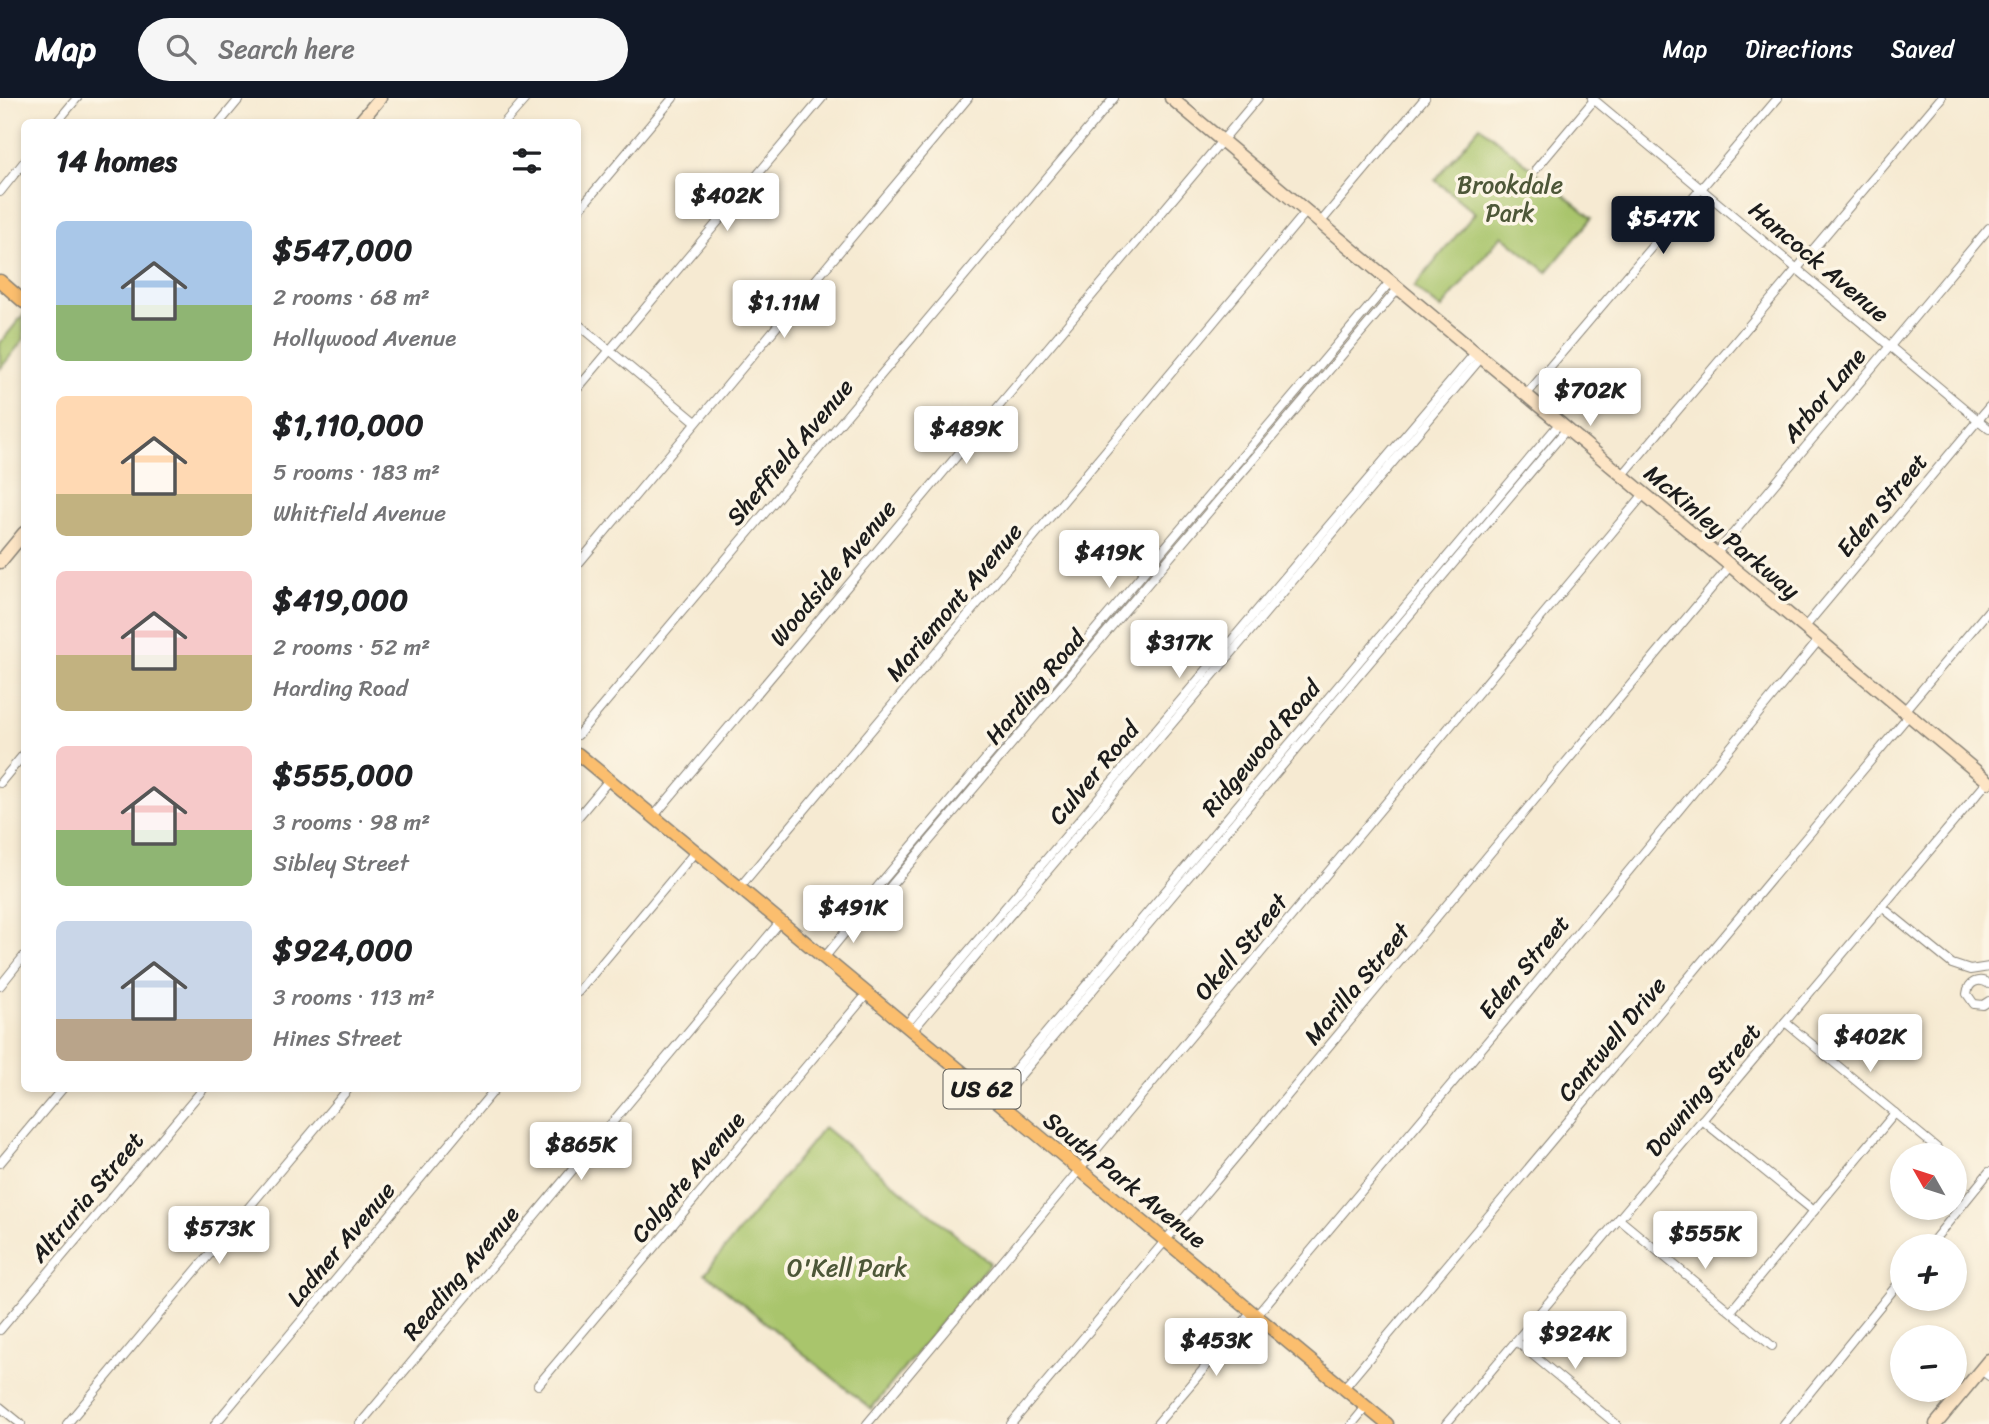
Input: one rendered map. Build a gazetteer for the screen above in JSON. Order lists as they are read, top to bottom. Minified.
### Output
{"streets":{"main road":["US 62","South Park Avenue"],"street":["Hancock Avenue","Arbor Lane","Sheffield Avenue","Eden Street","McKinley Parkway","Woodside Avenue","Mariemont Avenue","Harding Road","Ridgewood Road","Culver Road","Okell Street","Marilla Street","Cantwell Drive","Downing Street","Colgate Avenue","Altruria Street","Ladner Avenue","Reading Avenue"]},"crossings":[["Hancock Avenue","Arbor Lane"],["Hancock Avenue","Eden Street"],["Arbor Lane","McKinley Parkway"],["Eden Street","McKinley Parkway"],["Eden Street","South Park Avenue"],["McKinley Parkway","Woodside Avenue"],["McKinley Parkway","Mariemont Avenue"],["McKinley Parkway","Harding Road"],["McKinley Parkway","Ridgewood Road"],["McKinley Parkway","Culver Road"],["McKinley Parkway","Okell Street"],["McKinley Parkway","Marilla Street"],["McKinley Parkway","Cantwell Drive"],["McKinley Parkway","Downing Street"],["Woodside Avenue","South Park Avenue"],["Mariemont Avenue","South Park Avenue"],["Harding Road","South Park Avenue"],["Ridgewood Road","South Park Avenue"],["Culver Road","South Park Avenue"],["Okell Street","South Park Avenue"],["Marilla Street","South Park Avenue"],["Cantwell Drive","South Park Avenue"],["Colgate Avenue","South Park Avenue"],["South Park Avenue","Reading Avenue"]],"parks":["Brookdale Park","O'Kell Park"],"north":"top left","page":{"header":"Map","search":"Search here","nav":["Map","Directions","Saved"],"heading":"14 homes","price":["$402K","$547K","$1.11M","$702K","$489K","$419K","$317K","$491K","$402K","$865K","$573K","$555K","$924K","$453K"],"list":[{"name":"$547,000","note":"2 rooms · 68 m² · Hollywood Avenue"},{"name":"$1,110,000","note":"5 rooms · 183 m² · Whitfield Avenue"},{"name":"$419,000","note":"2 rooms · 52 m² · Harding Road"},{"name":"$555,000","note":"3 rooms · 98 m² · Sibley Street"},{"name":"$924,000","note":"3 rooms · 113 m² · Hines Street"}],"map_buttons":["+","−"]}}
